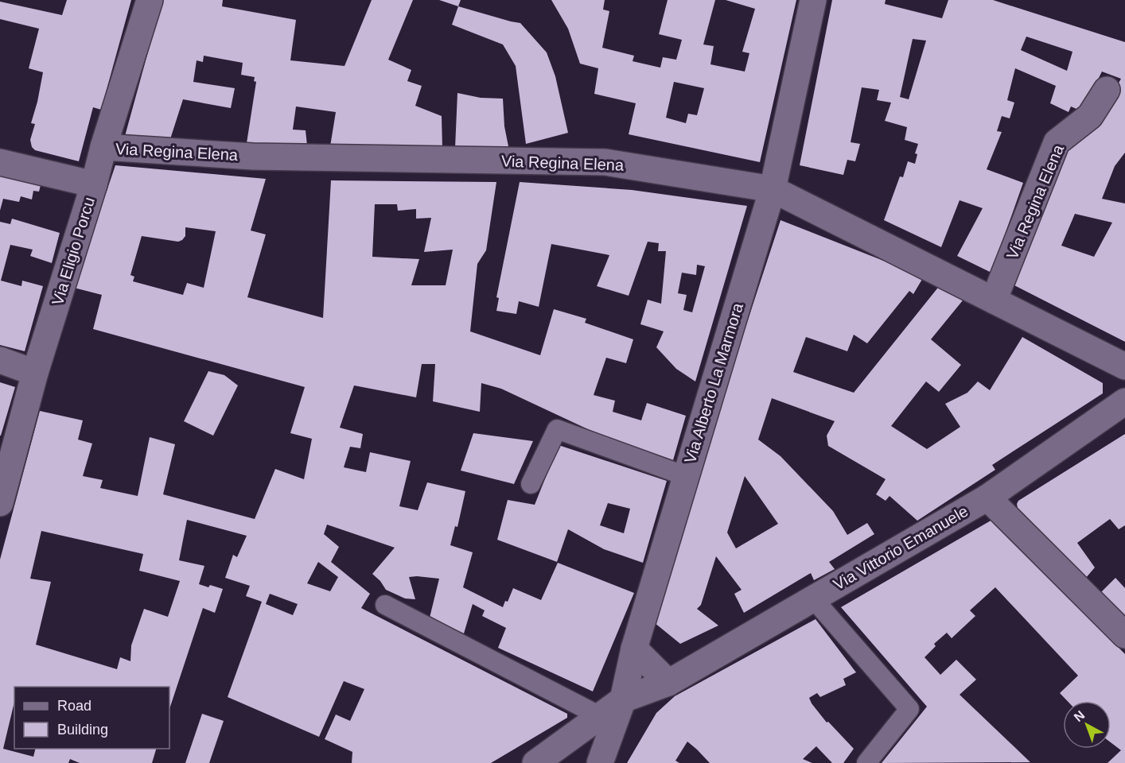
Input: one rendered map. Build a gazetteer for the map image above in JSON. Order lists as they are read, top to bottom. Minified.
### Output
{"streets":{"street":["Via Regina Elena","Via Eligio Porcu","Via Alberto La Marmora","Via Vittorio Emanuele"]},"crossings":[["Via Regina Elena","Via Eligio Porcu"],["Via Regina Elena","Via Alberto La Marmora"],["Via Alberto La Marmora","Via Vittorio Emanuele"]],"legend":["Road","Building"],"north":"top left"}
